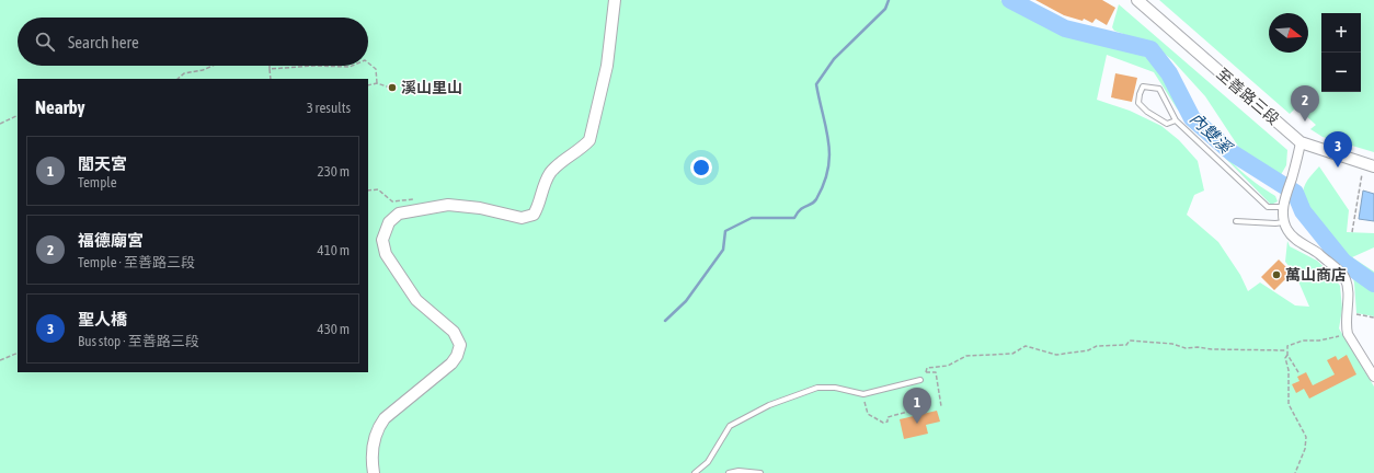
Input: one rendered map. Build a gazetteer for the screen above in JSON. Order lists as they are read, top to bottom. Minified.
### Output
{"streets":{"street":["至善路三段"]},"water":["內雙溪"],"places":["溪山里山","萬山商店"],"north":"right","page":{"map_buttons":["+","−"],"search":"Search here","heading":["Nearby","3 results"],"pins":["2","3","1"],"list":[{"mark":"1","name":"閭天宮","note":"Temple","value":"230 m"},{"mark":"2","name":"福德廟宮","note":"Temple · 至善路三段","value":"410 m"},{"mark":"3","name":"聖人橋","note":"Bus stop · 至善路三段","value":"430 m"}]}}
